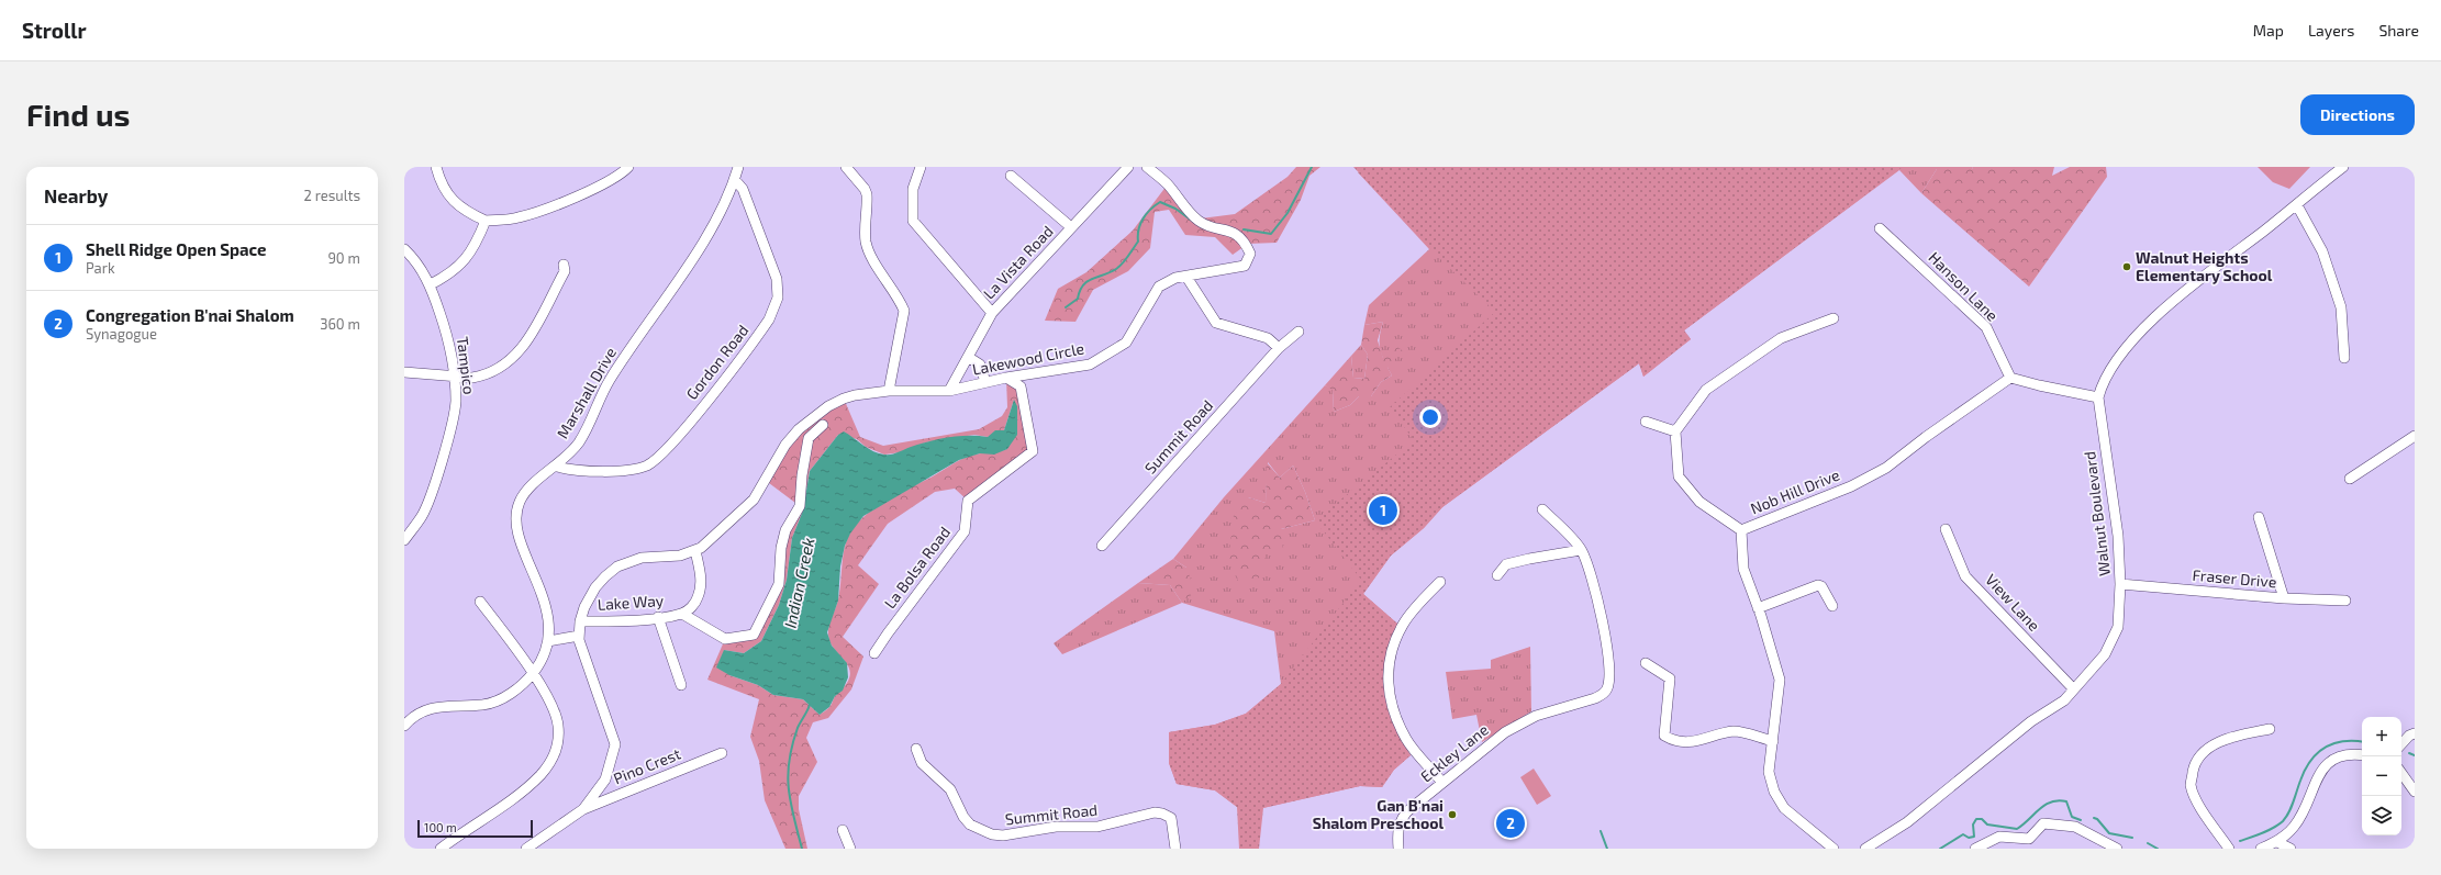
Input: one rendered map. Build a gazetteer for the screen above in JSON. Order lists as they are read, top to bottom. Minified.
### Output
{"streets":{"street":["La Vista Road","Hanson Lane","Lakewood Circle","Gordon Road","Tampico","Marshall Drive","Summit Road","Nob Hill Drive","Walnut Boulevard","La Bolsa Road","Fraser Drive","Lake Way","View Lane","Eckley Lane","Pino Crest"]},"crossings":[["La Vista Road","Lakewood Circle"],["Hanson Lane","Nob Hill Drive"],["Lakewood Circle","La Bolsa Road"],["Lakewood Circle","Lake Way"],["Gordon Road","Marshall Drive"],["Walnut Boulevard","Fraser Drive"],["Walnut Boulevard","View Lane"]],"water":["Indian Creek"],"places":["Walnut Heights Elementary School","Gan B'nai Shalom Preschool"],"scale_bar":"100 m","page":{"header":"Strollr","nav":["Map","Layers","Share"],"buttons":"Directions","title":"Find us","heading":["Nearby","2 results"],"list":[{"mark":"1","name":"Shell Ridge Open Space","note":"Park","value":"90 m"},{"mark":"2","name":"Congregation B'nai Shalom","note":"Synagogue","value":"360 m"}],"pins":["1","2"],"map_buttons":["+","−"],"scale":"100 m"}}
